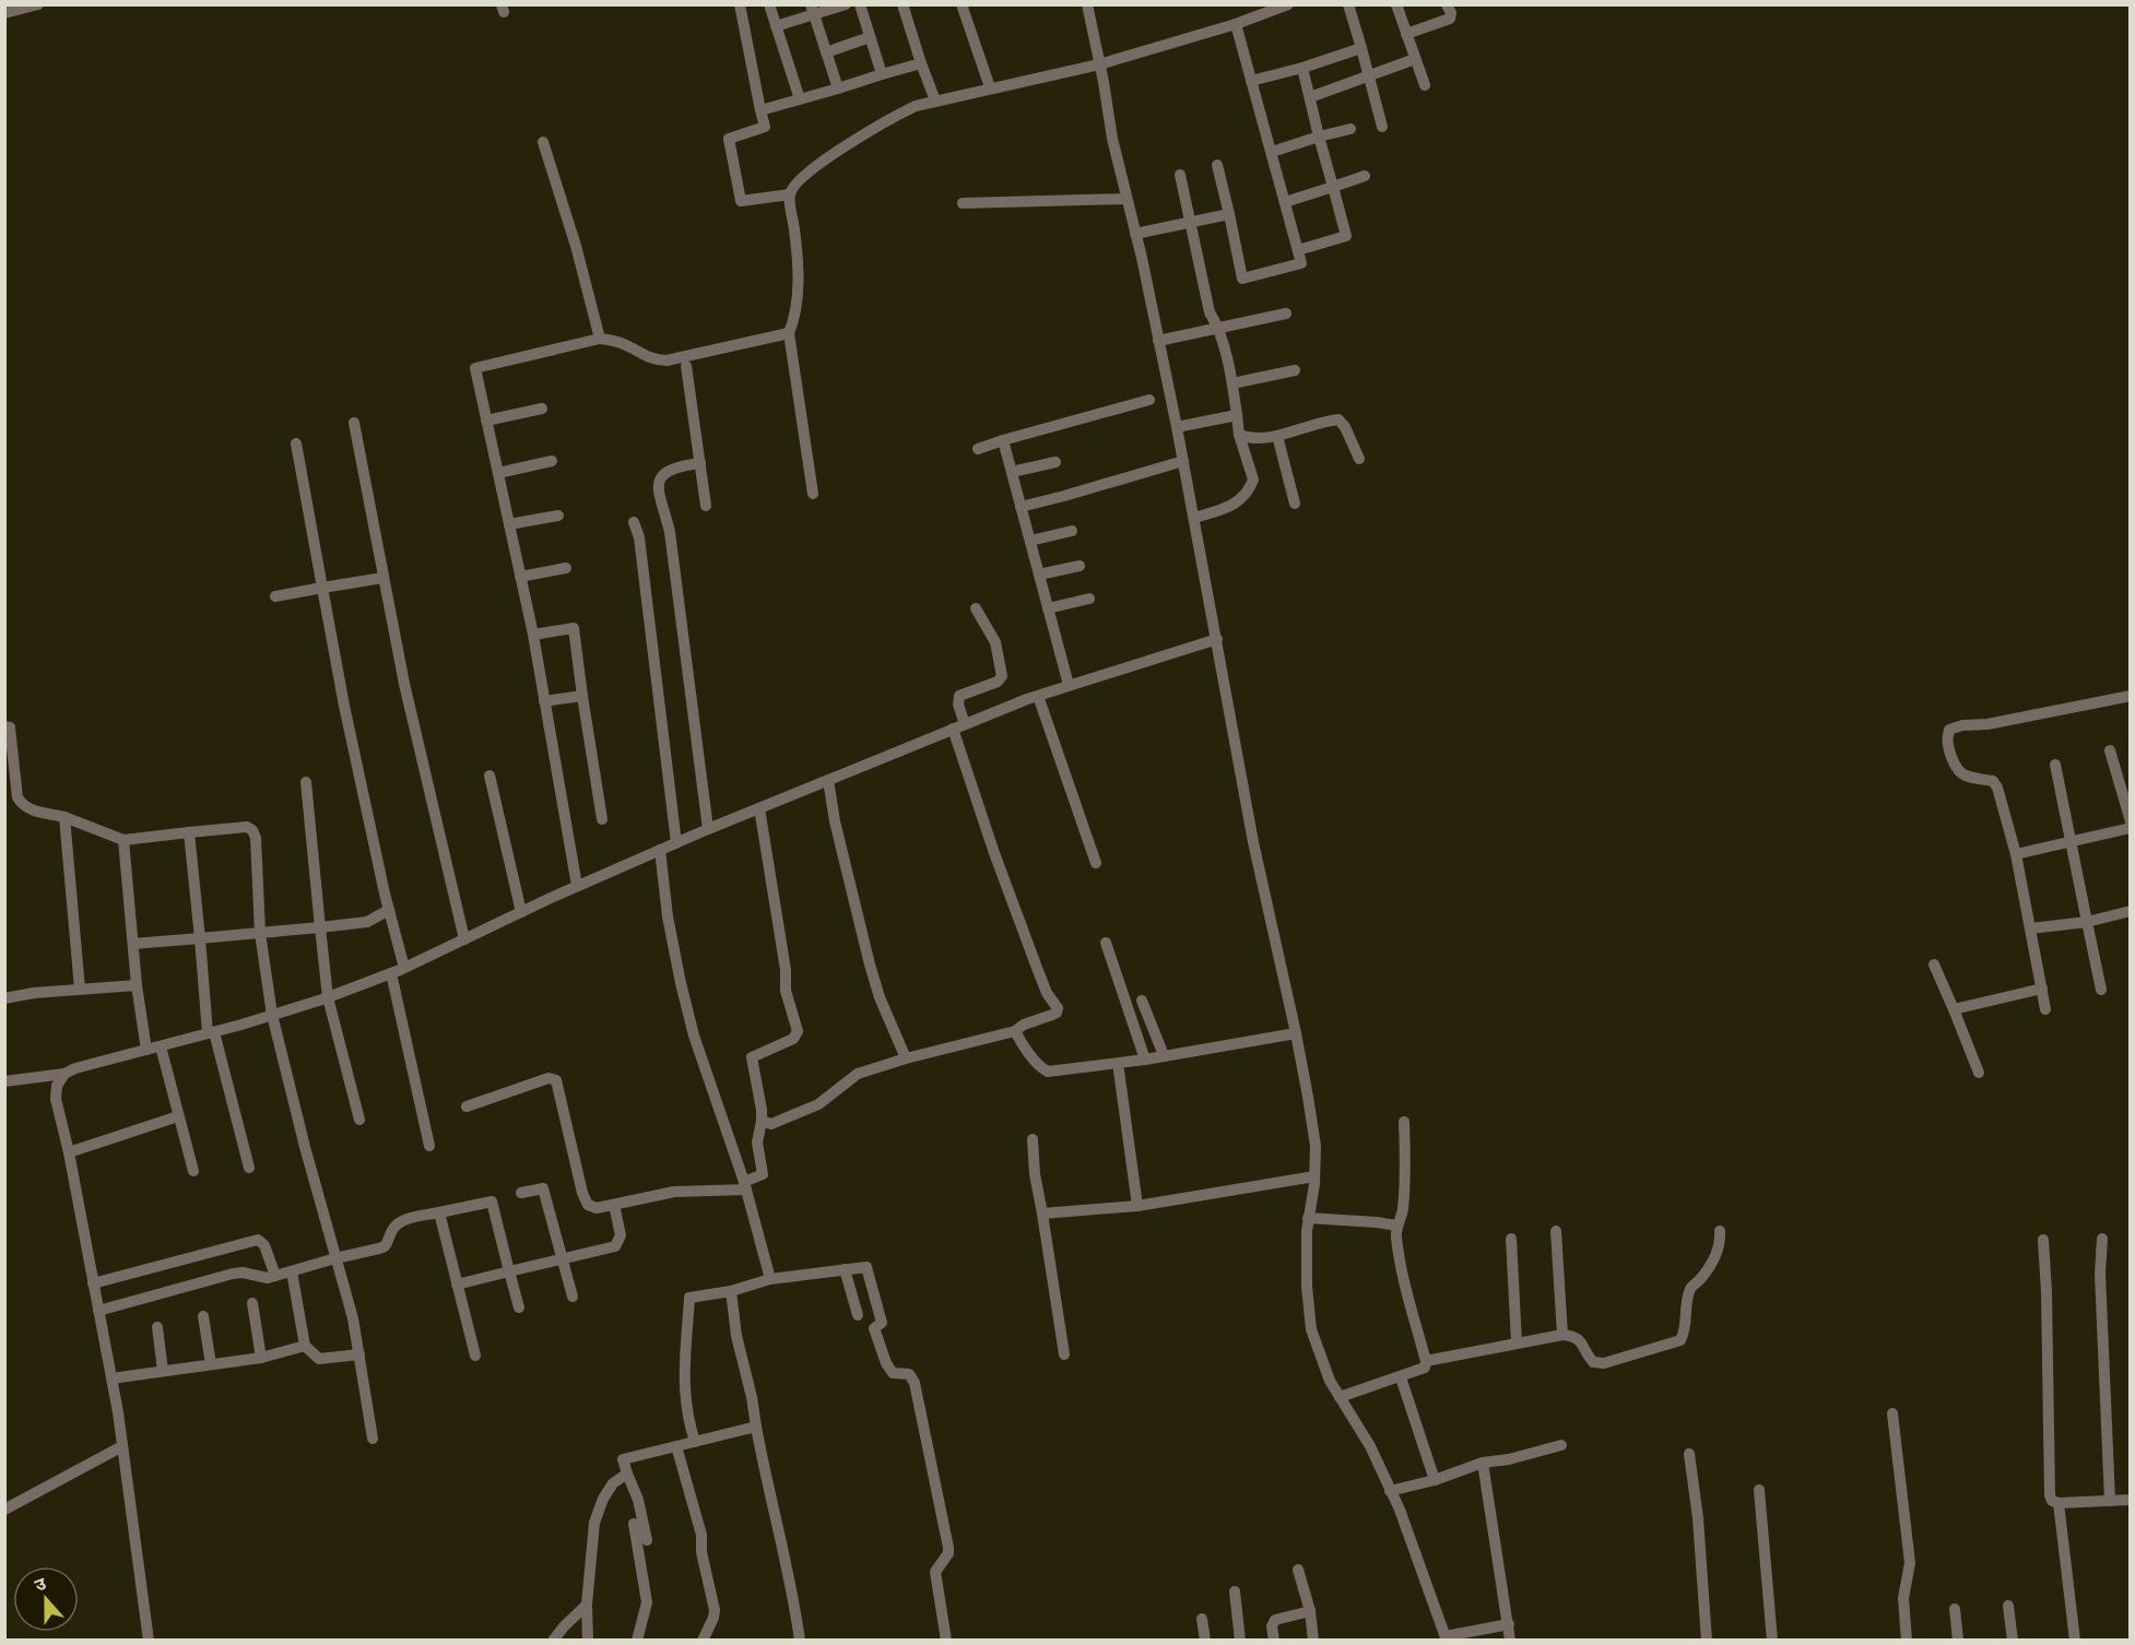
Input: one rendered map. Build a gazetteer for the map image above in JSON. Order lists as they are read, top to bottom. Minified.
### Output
{"north":"top"}
